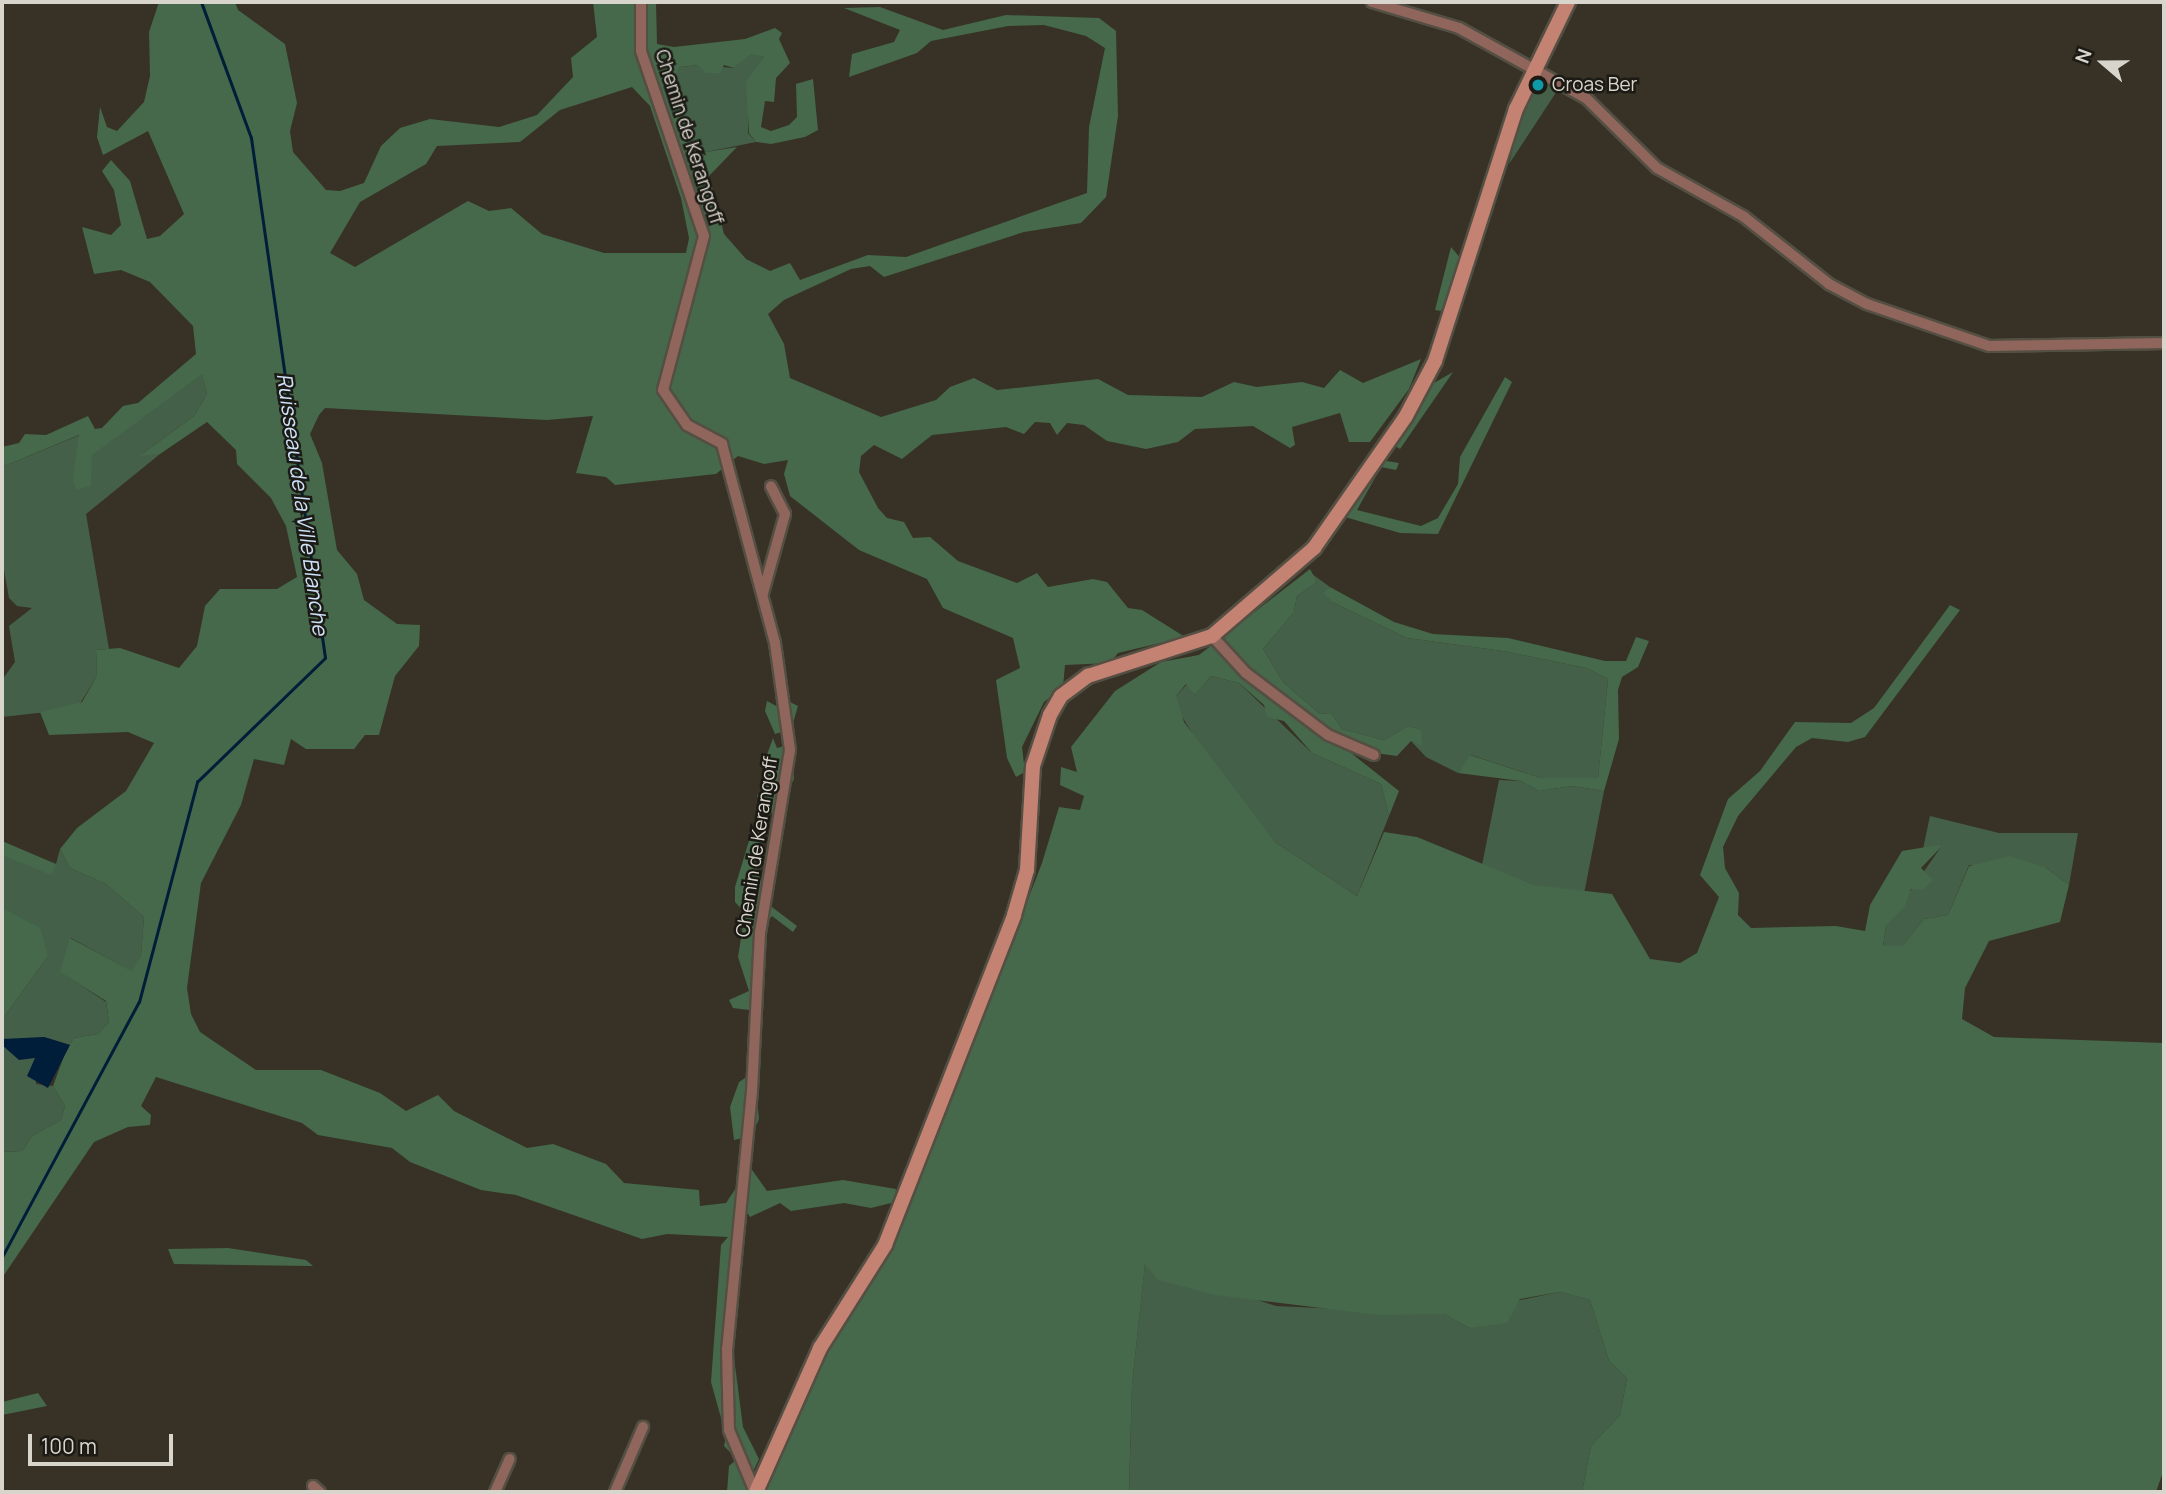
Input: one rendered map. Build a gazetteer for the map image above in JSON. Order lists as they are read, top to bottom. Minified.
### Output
{"streets":{"street":["Chemin de Kerangoff"]},"water":["Ruisseau de la Ville Blanche"],"places":["Croas Ber"],"scale_bar":"100 m","north":"left"}
